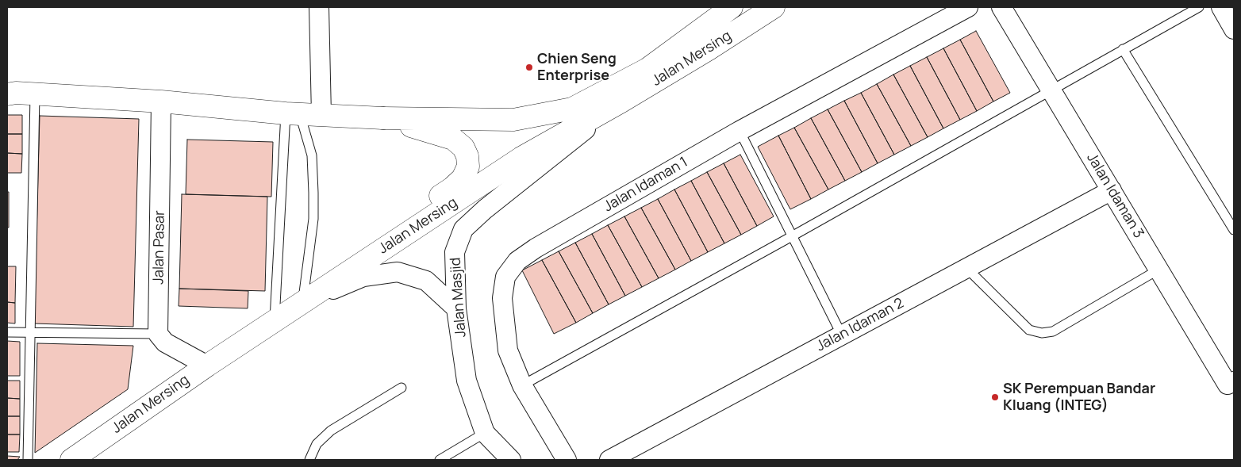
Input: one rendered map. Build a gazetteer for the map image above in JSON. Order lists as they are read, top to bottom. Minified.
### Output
{"streets":{"main road":["Jalan Mersing"],"street":["Jalan Idaman 1","Jalan Idaman 3","Jalan Pasar","Jalan Masjid","Jalan Idaman 2"]},"crossings":[["Jalan Mersing","Jalan Masjid"],["Jalan Idaman 3","Jalan Idaman 2"]],"places":["Chien Seng Enterprise","SK Perempuan Bandar Kluang (INTEG)"]}
